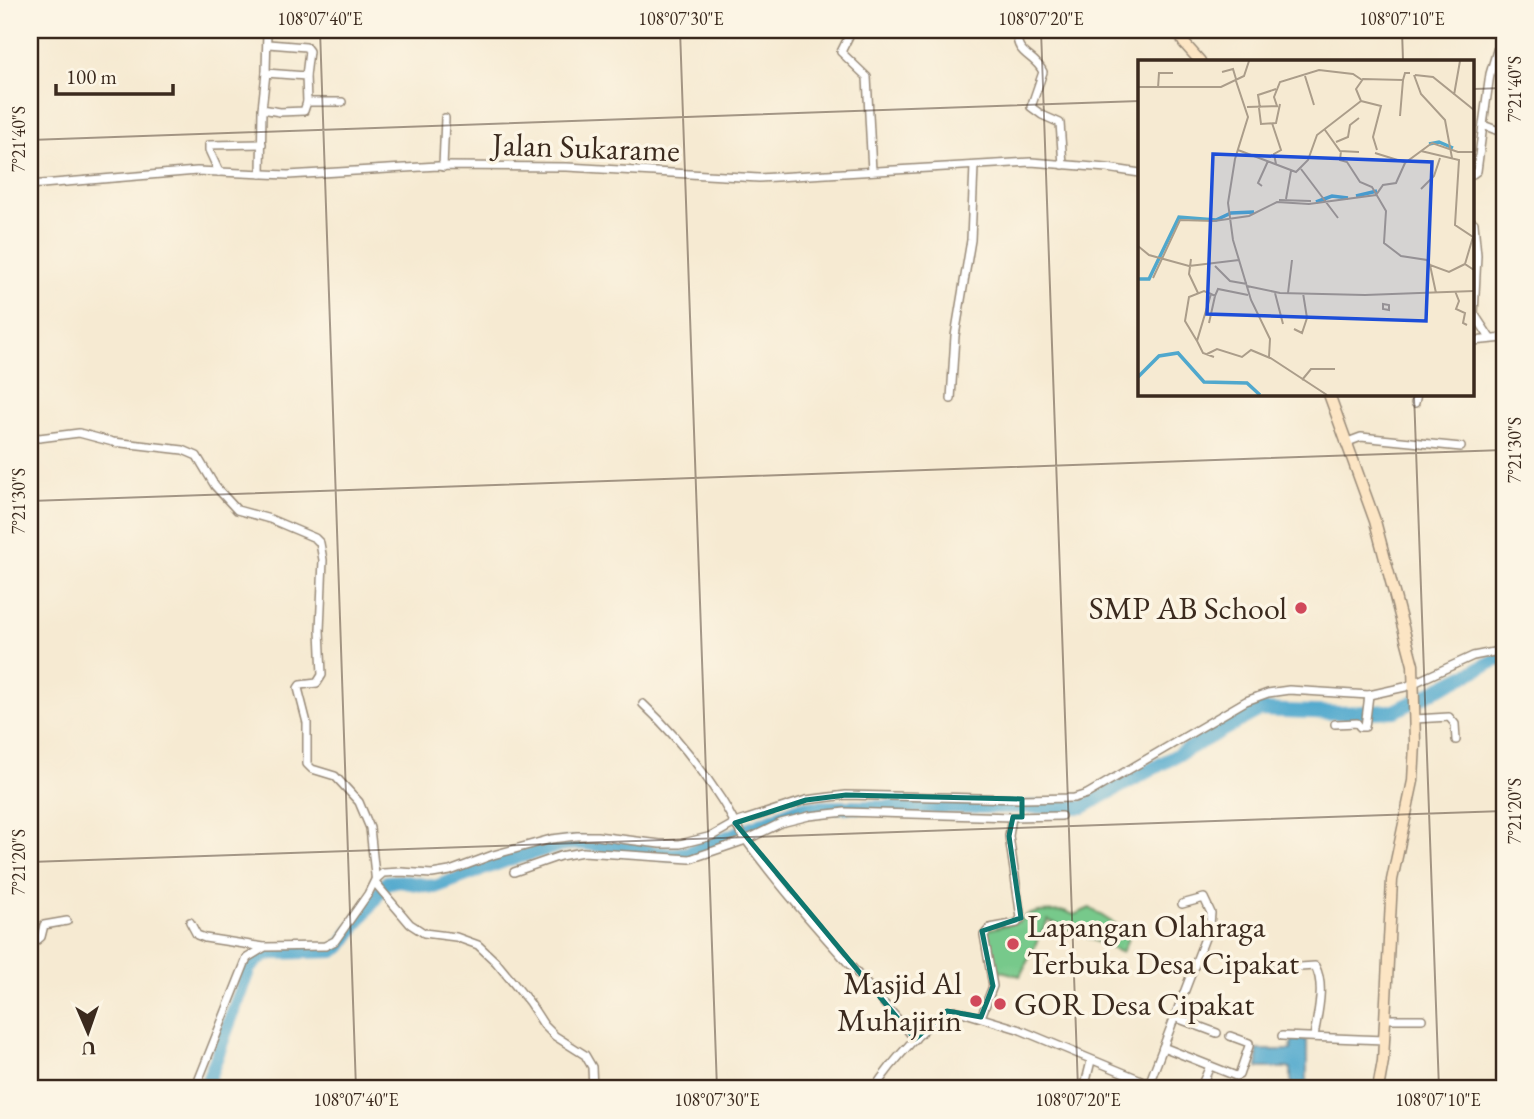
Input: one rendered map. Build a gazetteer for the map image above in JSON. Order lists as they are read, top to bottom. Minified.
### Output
{"streets":{"street":["Jalan Sukarame"]},"places":["SMP AB School","Lapangan Olahraga Terbuka Desa Cipakat","Masjid Al Muhajirin","GOR Desa Cipakat"],"scale_bar":"100 m","north":"bottom","coordinates":["108°07'40\"E","108°07'30\"E","108°07'20\"E","108°07'10\"E","7°21'40\"S","7°21'30\"S","7°21'20\"S"]}
